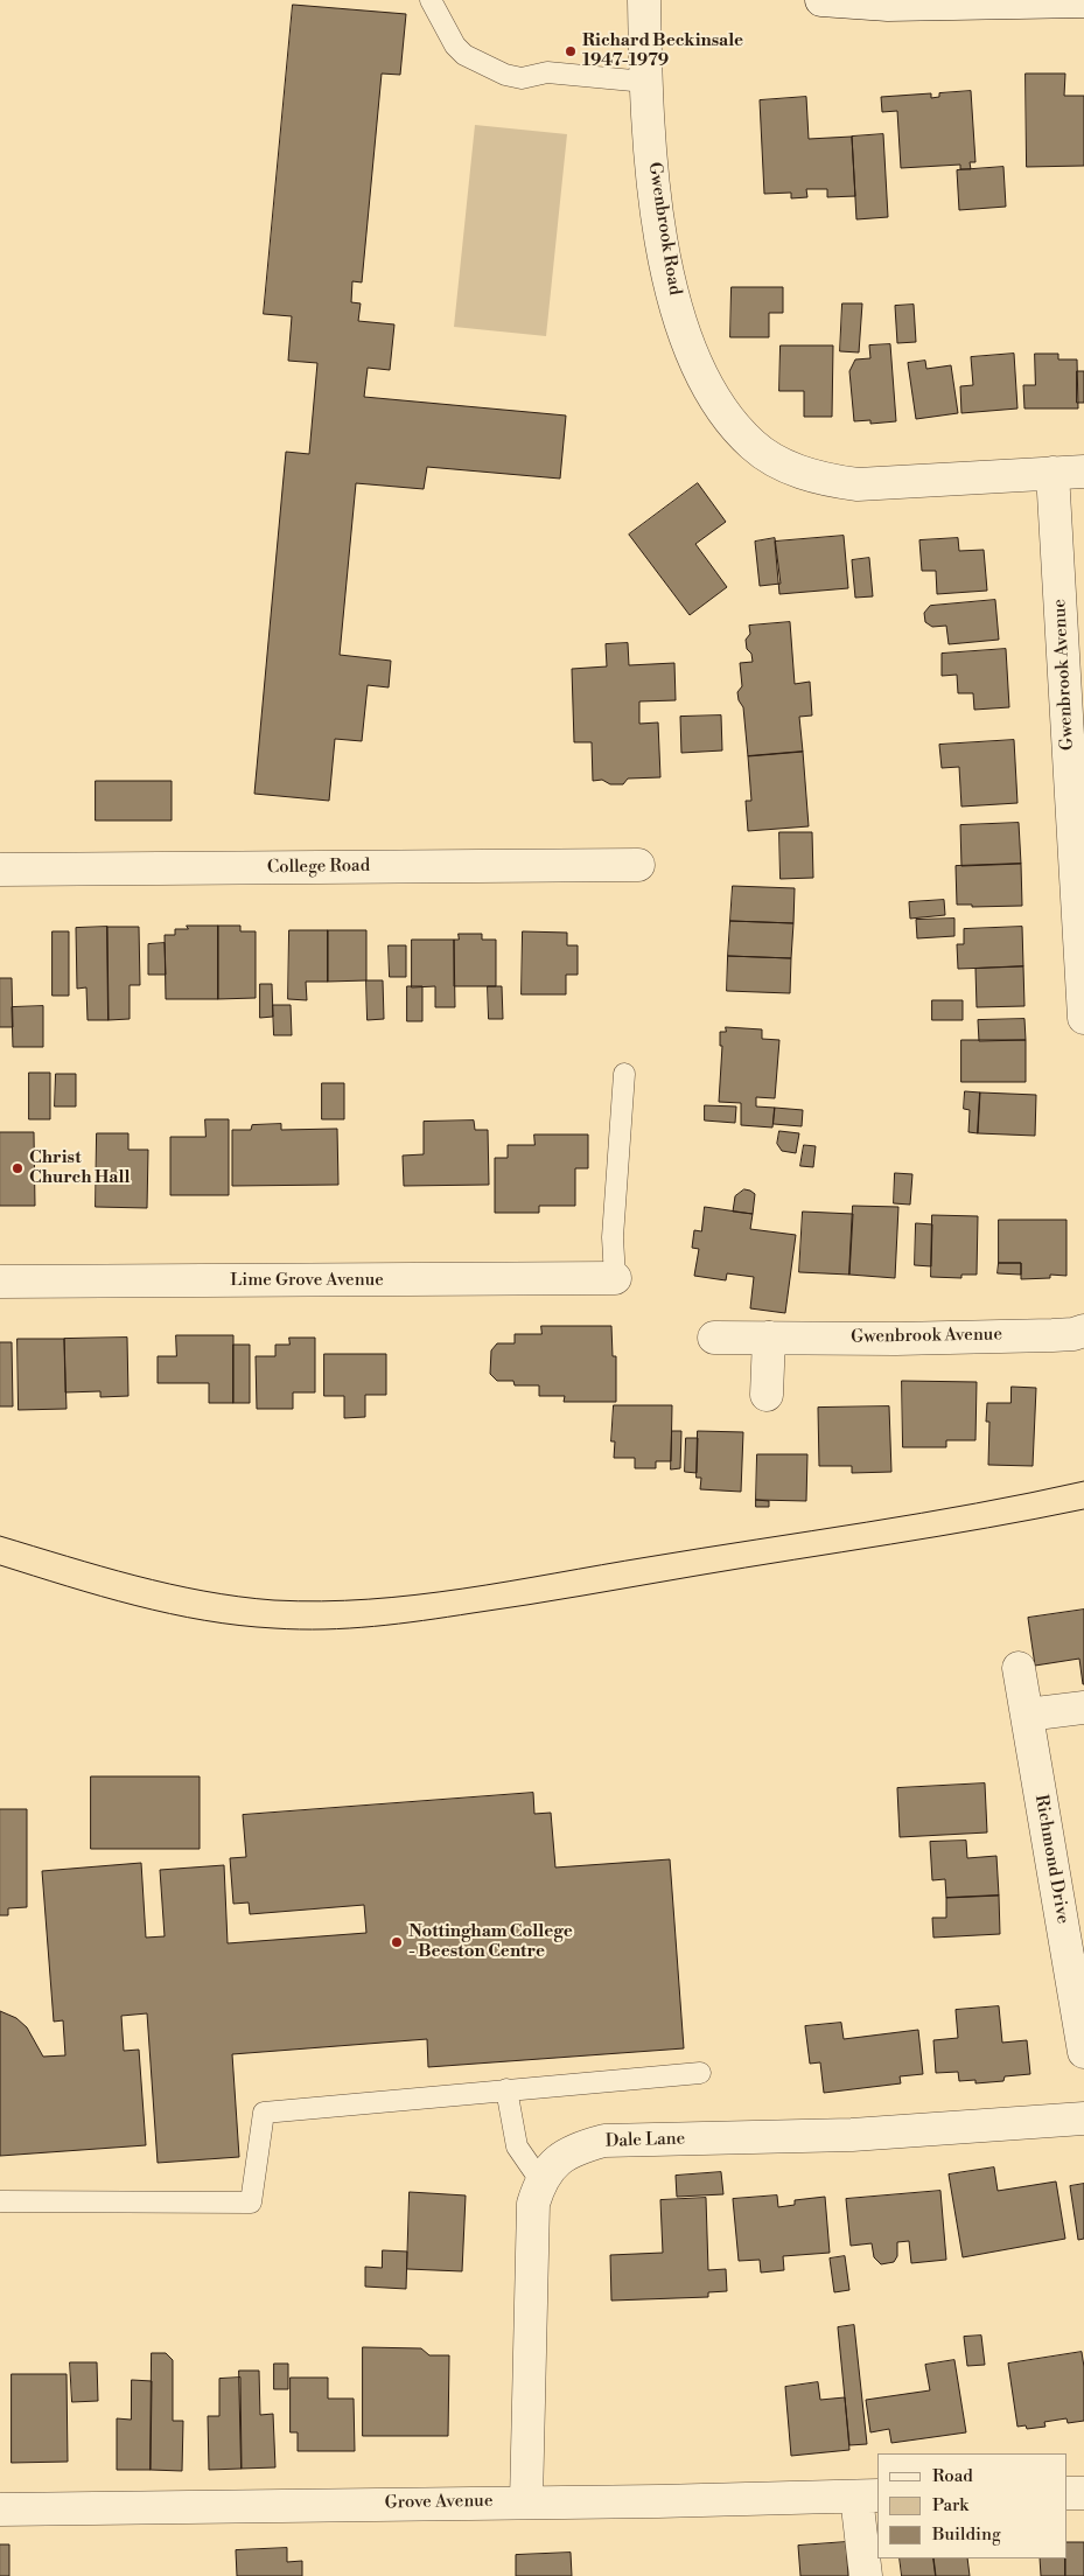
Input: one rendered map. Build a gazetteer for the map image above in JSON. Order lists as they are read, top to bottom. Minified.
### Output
{"streets":{"street":["Gwenbrook Road","Gwenbrook Avenue","College Road","Lime Grove Avenue","Richmond Drive","Dale Lane","Grove Avenue"]},"crossings":[["Gwenbrook Road","Gwenbrook Avenue"]],"places":["Richard Beckinsale 1947-1979","Christ Church Hall","Nottingham College - Beeston Centre"],"legend":["Road","Park","Building"]}
